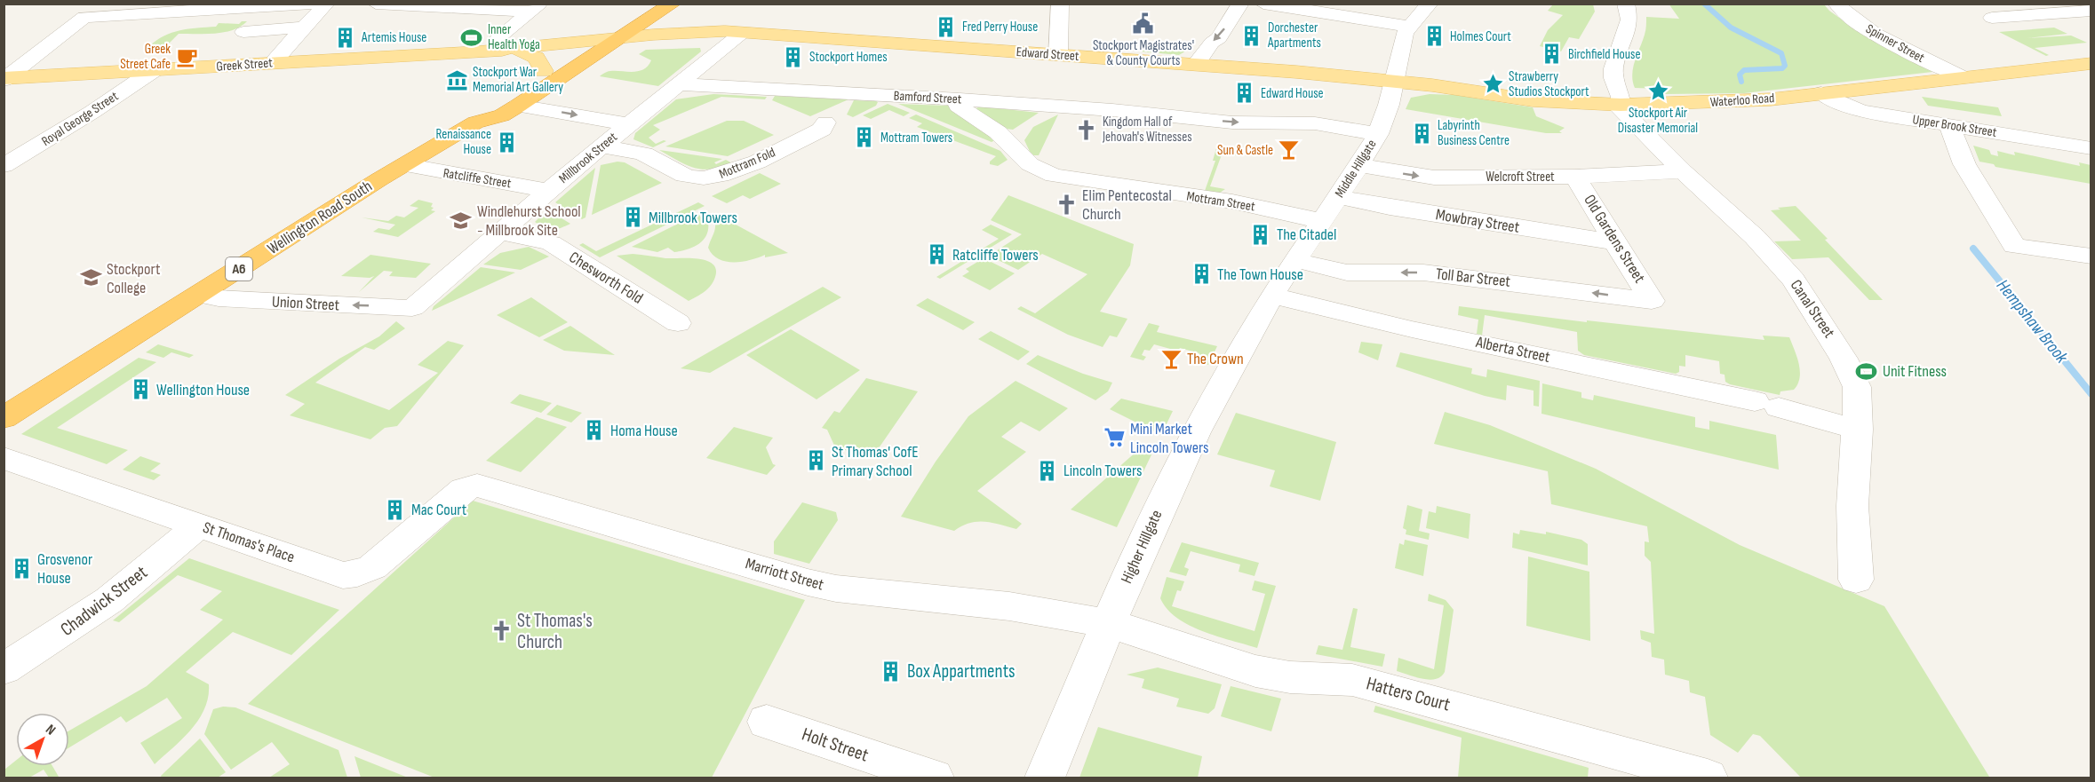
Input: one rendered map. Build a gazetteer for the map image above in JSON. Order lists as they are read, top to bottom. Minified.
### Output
{"streets":{"highway":["Wellington Road South","A6"],"main road":["Edward Street","Greek Street","Waterloo Road"],"street":["Spinner Street","Bamford Street","Royal George Street","Upper Brook Street","Millbrook Street","Mottram Fold","Middle Hillgate","Welcroft Street","Ratcliffe Street","Mottram Street","Mowbray Street","Old Gardens Street","Chesworth Fold","Toll Bar Street","Union Street","Canal Street","Alberta Street","St Thomas's Place","Higher Hillgate","Marriott Street","Chadwick Street","Hatters Court","Holt Street"]},"crossings":[["Spinner Street","Waterloo Road"],["Edward Street","Greek Street"],["Edward Street","Waterloo Road"],["Edward Street","Millbrook Street"],["Edward Street","Middle Hillgate"],["Edward Street","Wellington Road South"],["Greek Street","Royal George Street"],["Greek Street","Wellington Road South"],["Bamford Street","Millbrook Street"],["Bamford Street","Middle Hillgate"],["Bamford Street","Mottram Street"],["Waterloo Road","Upper Brook Street"],["Waterloo Road","Middle Hillgate"],["Waterloo Road","Canal Street"],["Millbrook Street","Mottram Fold"],["Millbrook Street","Ratcliffe Street"],["Millbrook Street","Chesworth Fold"],["Millbrook Street","Union Street"],["Middle Hillgate","Welcroft Street"],["Middle Hillgate","Mottram Street"],["Middle Hillgate","Mowbray Street"],["Middle Hillgate","Toll Bar Street"],["Middle Hillgate","Alberta Street"],["Middle Hillgate","Higher Hillgate"],["Welcroft Street","Old Gardens Street"],["Welcroft Street","Canal Street"],["Ratcliffe Street","Wellington Road South"],["Wellington Road South","Union Street"],["Mowbray Street","Old Gardens Street"],["Old Gardens Street","Toll Bar Street"],["Canal Street","Alberta Street"],["St Thomas's Place","Marriott Street"],["St Thomas's Place","Chadwick Street"],["Higher Hillgate","Marriott Street"],["Higher Hillgate","Hatters Court"],["Marriott Street","Hatters Court"]],"one_way":["Welcroft Street","Toll Bar Street","Union Street"],"water":["Hempshaw Brook"],"places":{"public building":["Stockport Magistrates' & County Courts"],"building":["Fred Perry House","Dorchester Apartments","Holmes Court","Artemis House","Birchfield House","Stockport Homes","Edward House","Labyrinth Business Centre","Mottram Towers","Renaissance House","Millbrook Towers","The Citadel","Ratcliffe Towers","The Town House","Wellington House","Homa House","St Thomas' CofE Primary School","Lincoln Towers","Mac Court","Grosvenor House","Box Appartments"],"sports":["Inner Health Yoga","Unit Fitness"],"cafe":["Greek Street Cafe"],"museum":["Stockport War Memorial Art Gallery"],"place":["Strawberry Studios Stockport","Stockport Air Disaster Memorial"],"church":["Kingdom Hall of Jehovah's Witnesses","Elim Pentecostal Church","St Thomas's Church"],"bar":["Sun & Castle","The Crown"],"school or university":["Windlehurst School - Millbrook Site","Stockport College"],"supermarket":["Mini Market Lincoln Towers"]},"north":"top right"}
